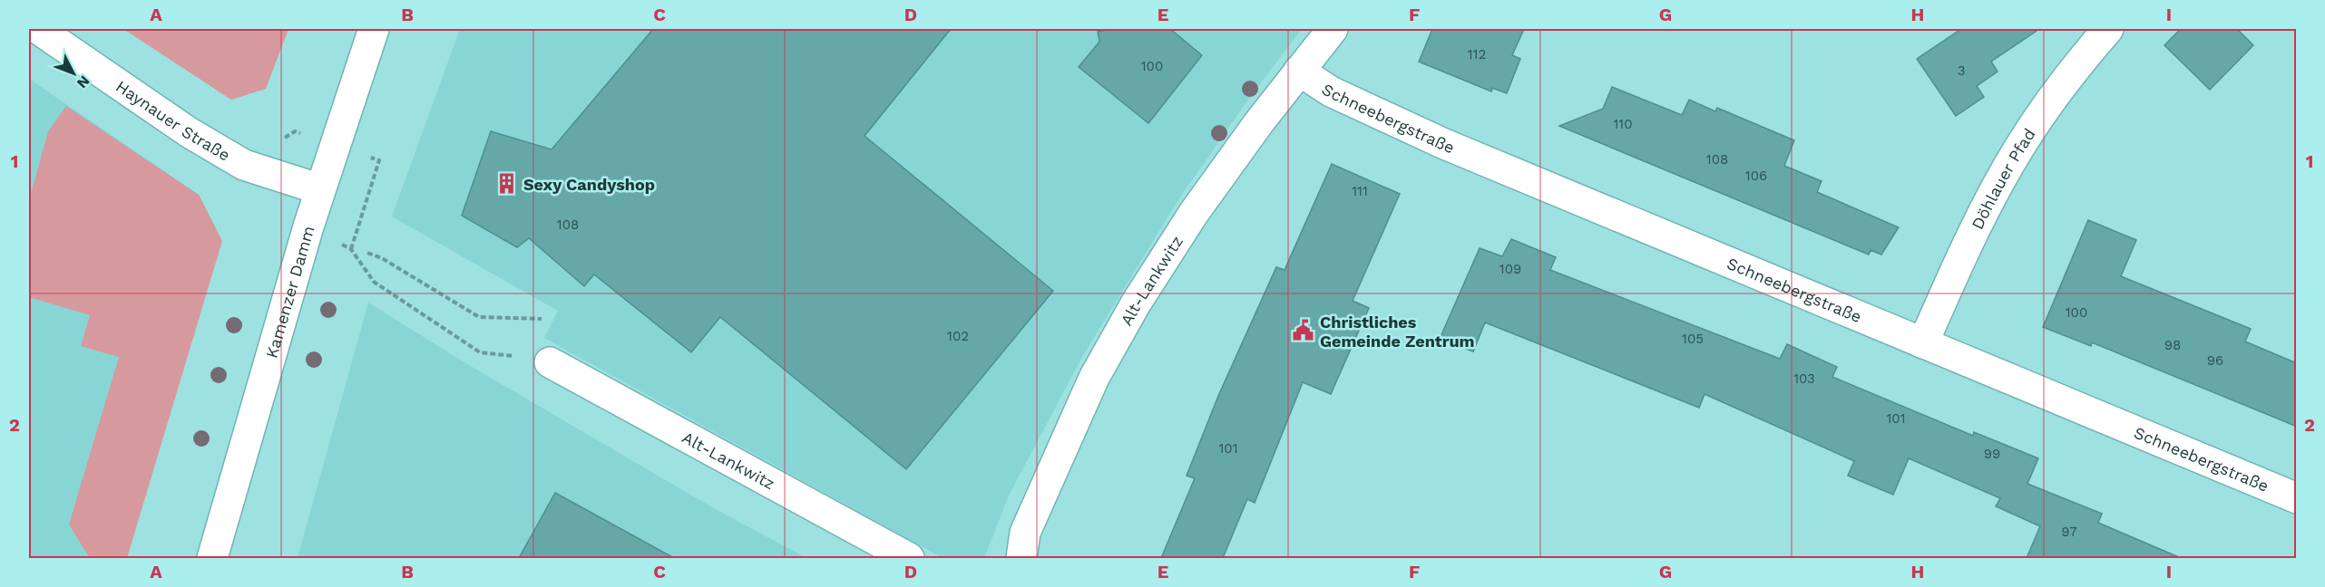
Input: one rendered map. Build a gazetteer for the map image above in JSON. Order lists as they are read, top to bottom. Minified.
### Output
{"streets":{"street":["Schneebergstraße","Haynauer Straße","Döhlauer Pfad","Alt-Lankwitz","Kamenzer Damm"]},"crossings":[["Schneebergstraße","Döhlauer Pfad"],["Schneebergstraße","Alt-Lankwitz"],["Haynauer Straße","Kamenzer Damm"]],"places":{"building":["Sexy Candyshop"],"public building":["Christliches Gemeinde Zentrum"]},"house_numbers":["112","100","3","110","108","106","111","108","109","100","102","105","98","96","103","101","101","99","97"],"north":"bottom right","grid":{"columns":["A","B","C","D","E","F","G","H","I"],"rows":["1","2"]}}
